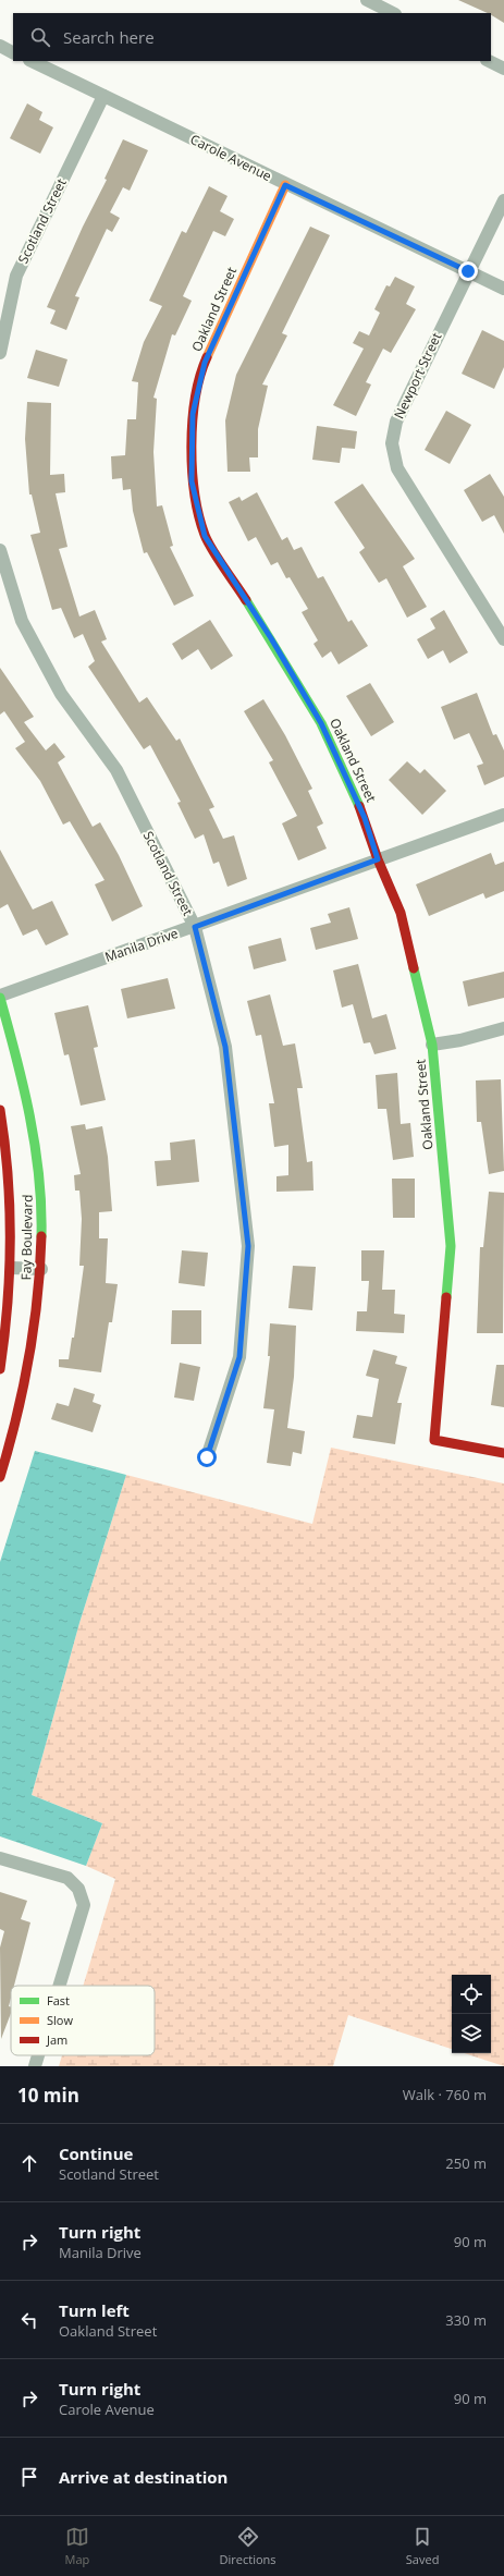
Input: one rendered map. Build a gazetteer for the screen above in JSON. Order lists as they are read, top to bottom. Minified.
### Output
{"streets":{"street":["Carole Avenue","Scotland Street","Oakland Street","Newport Street","Manila Drive","Fay Boulevard"]},"crossings":[["Carole Avenue","Scotland Street"],["Carole Avenue","Oakland Street"],["Carole Avenue","Newport Street"],["Scotland Street","Manila Drive"],["Oakland Street","Manila Drive"],["Manila Drive","Fay Boulevard"]],"legend":["Fast","Slow","Jam"],"page":{"search":"Search here","heading":["10 min","Walk · 760 m"],"list":[["Continue","Scotland Street","250 m"],["Turn right","Manila Drive","90 m"],["Turn left","Oakland Street","330 m"],["Turn right","Carole Avenue","90 m"],"Arrive at destination"],"nav":["Map","Directions","Saved"]}}
